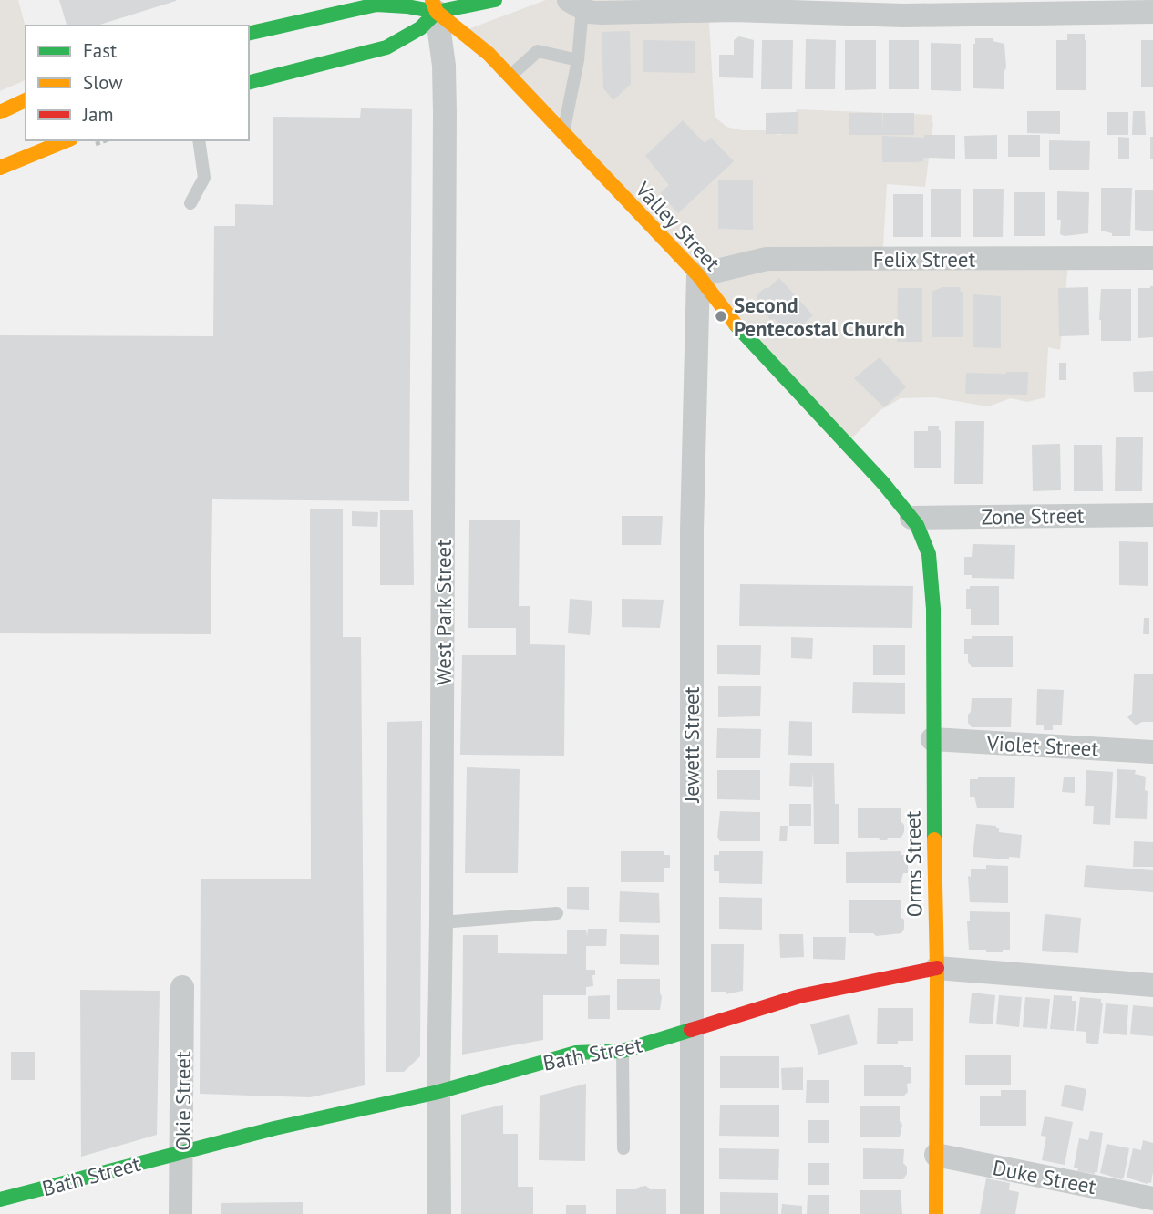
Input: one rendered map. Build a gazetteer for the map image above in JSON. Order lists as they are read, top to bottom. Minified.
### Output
{"streets":{"main road":["Valley Street","Orms Street","Bath Street"],"street":["Felix Street","Zone Street","West Park Street","Jewett Street","Violet Street","Okie Street","Duke Street"]},"crossings":[["Valley Street","Felix Street"],["Valley Street","Zone Street"],["Valley Street","West Park Street"],["Valley Street","Jewett Street"],["Valley Street","Orms Street"],["Felix Street","Jewett Street"],["Zone Street","Orms Street"],["West Park Street","Bath Street"],["Jewett Street","Bath Street"],["Violet Street","Orms Street"],["Orms Street","Bath Street"],["Orms Street","Duke Street"],["Bath Street","Okie Street"]],"places":["Second Pentecostal Church"],"legend":["Fast","Slow","Jam"]}
